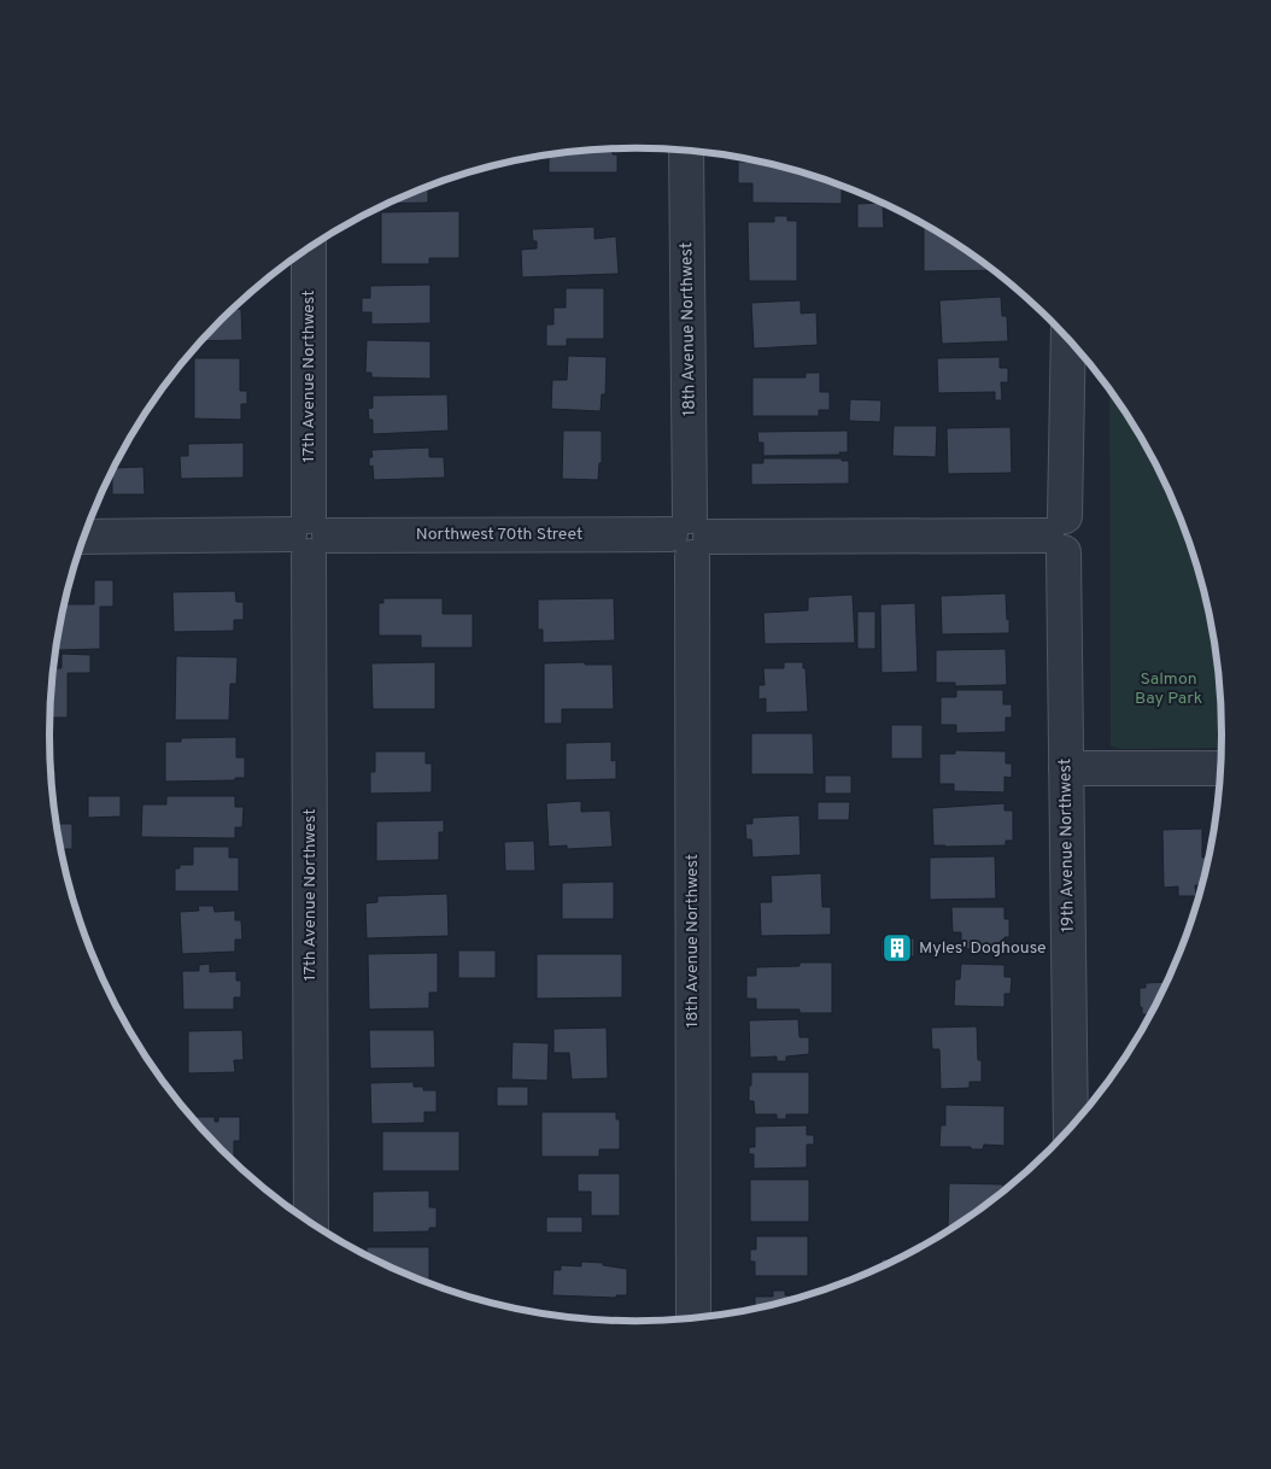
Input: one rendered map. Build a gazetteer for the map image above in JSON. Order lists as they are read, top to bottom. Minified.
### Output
{"streets":{"street":["18th Avenue Northwest","17th Avenue Northwest","Northwest 70th Street","19th Avenue Northwest"]},"crossings":[["18th Avenue Northwest","Northwest 70th Street"],["17th Avenue Northwest","Northwest 70th Street"],["Northwest 70th Street","19th Avenue Northwest"]],"parks":["Salmon Bay Park"],"places":{"building":["Myles' Doghouse"]}}
